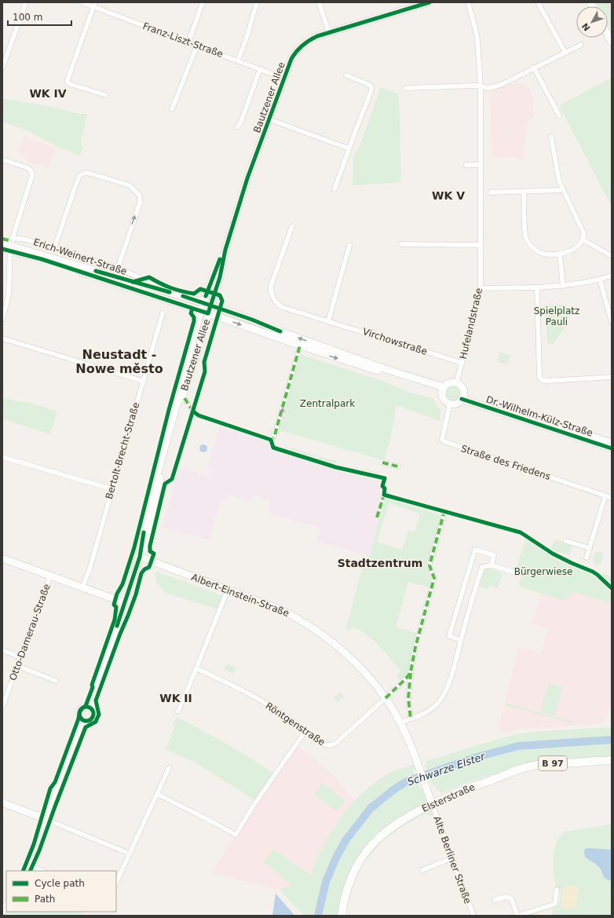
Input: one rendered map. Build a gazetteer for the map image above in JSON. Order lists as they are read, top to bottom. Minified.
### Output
{"streets":{"main road":["B 97","Elsterstraße"],"street":["Franz-Liszt-Straße","Bautzener Allee","Erich-Weinert-Straße","Hufelandstraße","Virchowstraße","Dr.-Wilhelm-Külz-Straße","Bertolt-Brecht-Straße","Straße des Friedens","Albert-Einstein-Straße","Otto-Damerau-Straße","Röntgenstraße","Alte Berliner Straße"]},"crossings":[["Franz-Liszt-Straße","Bautzener Allee"],["Bautzener Allee","Erich-Weinert-Straße"],["Bautzener Allee","Albert-Einstein-Straße"],["Hufelandstraße","Virchowstraße"],["Hufelandstraße","Dr.-Wilhelm-Külz-Straße"],["Hufelandstraße","Straße des Friedens"],["Dr.-Wilhelm-Külz-Straße","Straße des Friedens"],["Albert-Einstein-Straße","Röntgenstraße"],["Albert-Einstein-Straße","Elsterstraße"],["Albert-Einstein-Straße","Alte Berliner Straße"],["Elsterstraße","Alte Berliner Straße"]],"districts":["WK IV","WK V","Neustadt - Nowe město","Stadtzentrum","WK II"],"water":["Schwarze Elster"],"parks":["Spielplatz Pauli","Zentralpark","Bürgerwiese"],"legend":["Cycle path","Path"],"scale_bar":"100 m","north":"bottom left"}
